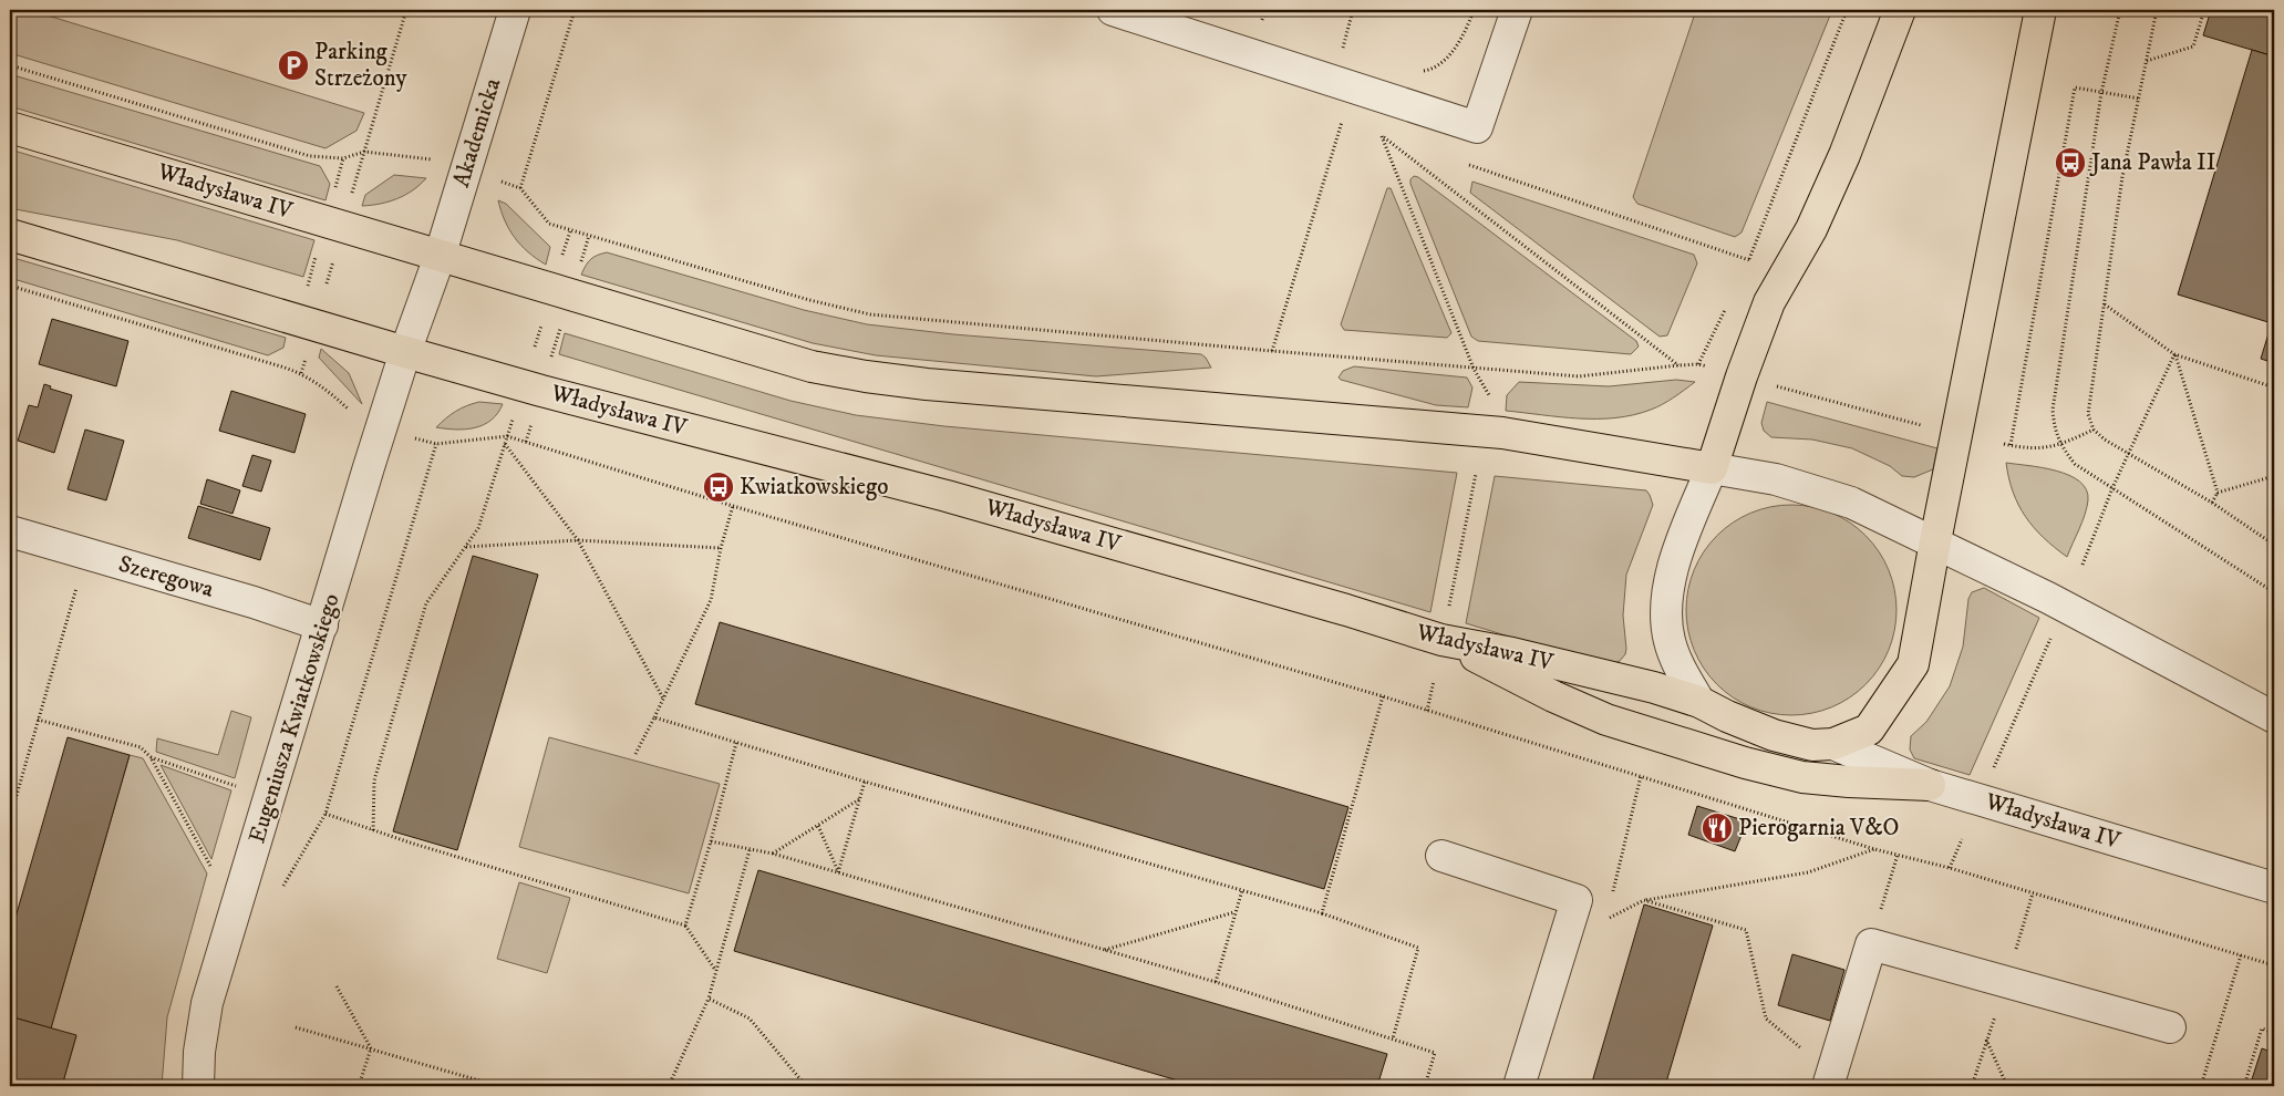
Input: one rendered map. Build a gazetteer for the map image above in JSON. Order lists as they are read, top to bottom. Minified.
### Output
{"streets":{"main road":["Władysława IV"],"street":["Akademicka","Szeregowa","Eugeniusza Kwiatkowskiego"]},"crossings":[["Akademicka","Władysława IV"],["Władysława IV","Eugeniusza Kwiatkowskiego"],["Szeregowa","Eugeniusza Kwiatkowskiego"]],"places":{"parking":["Parking Strzeżony"],"bus stop":["Jana Pawła II","Kwiatkowskiego"],"restaurant":["Pierogarnia V&O"]}}
